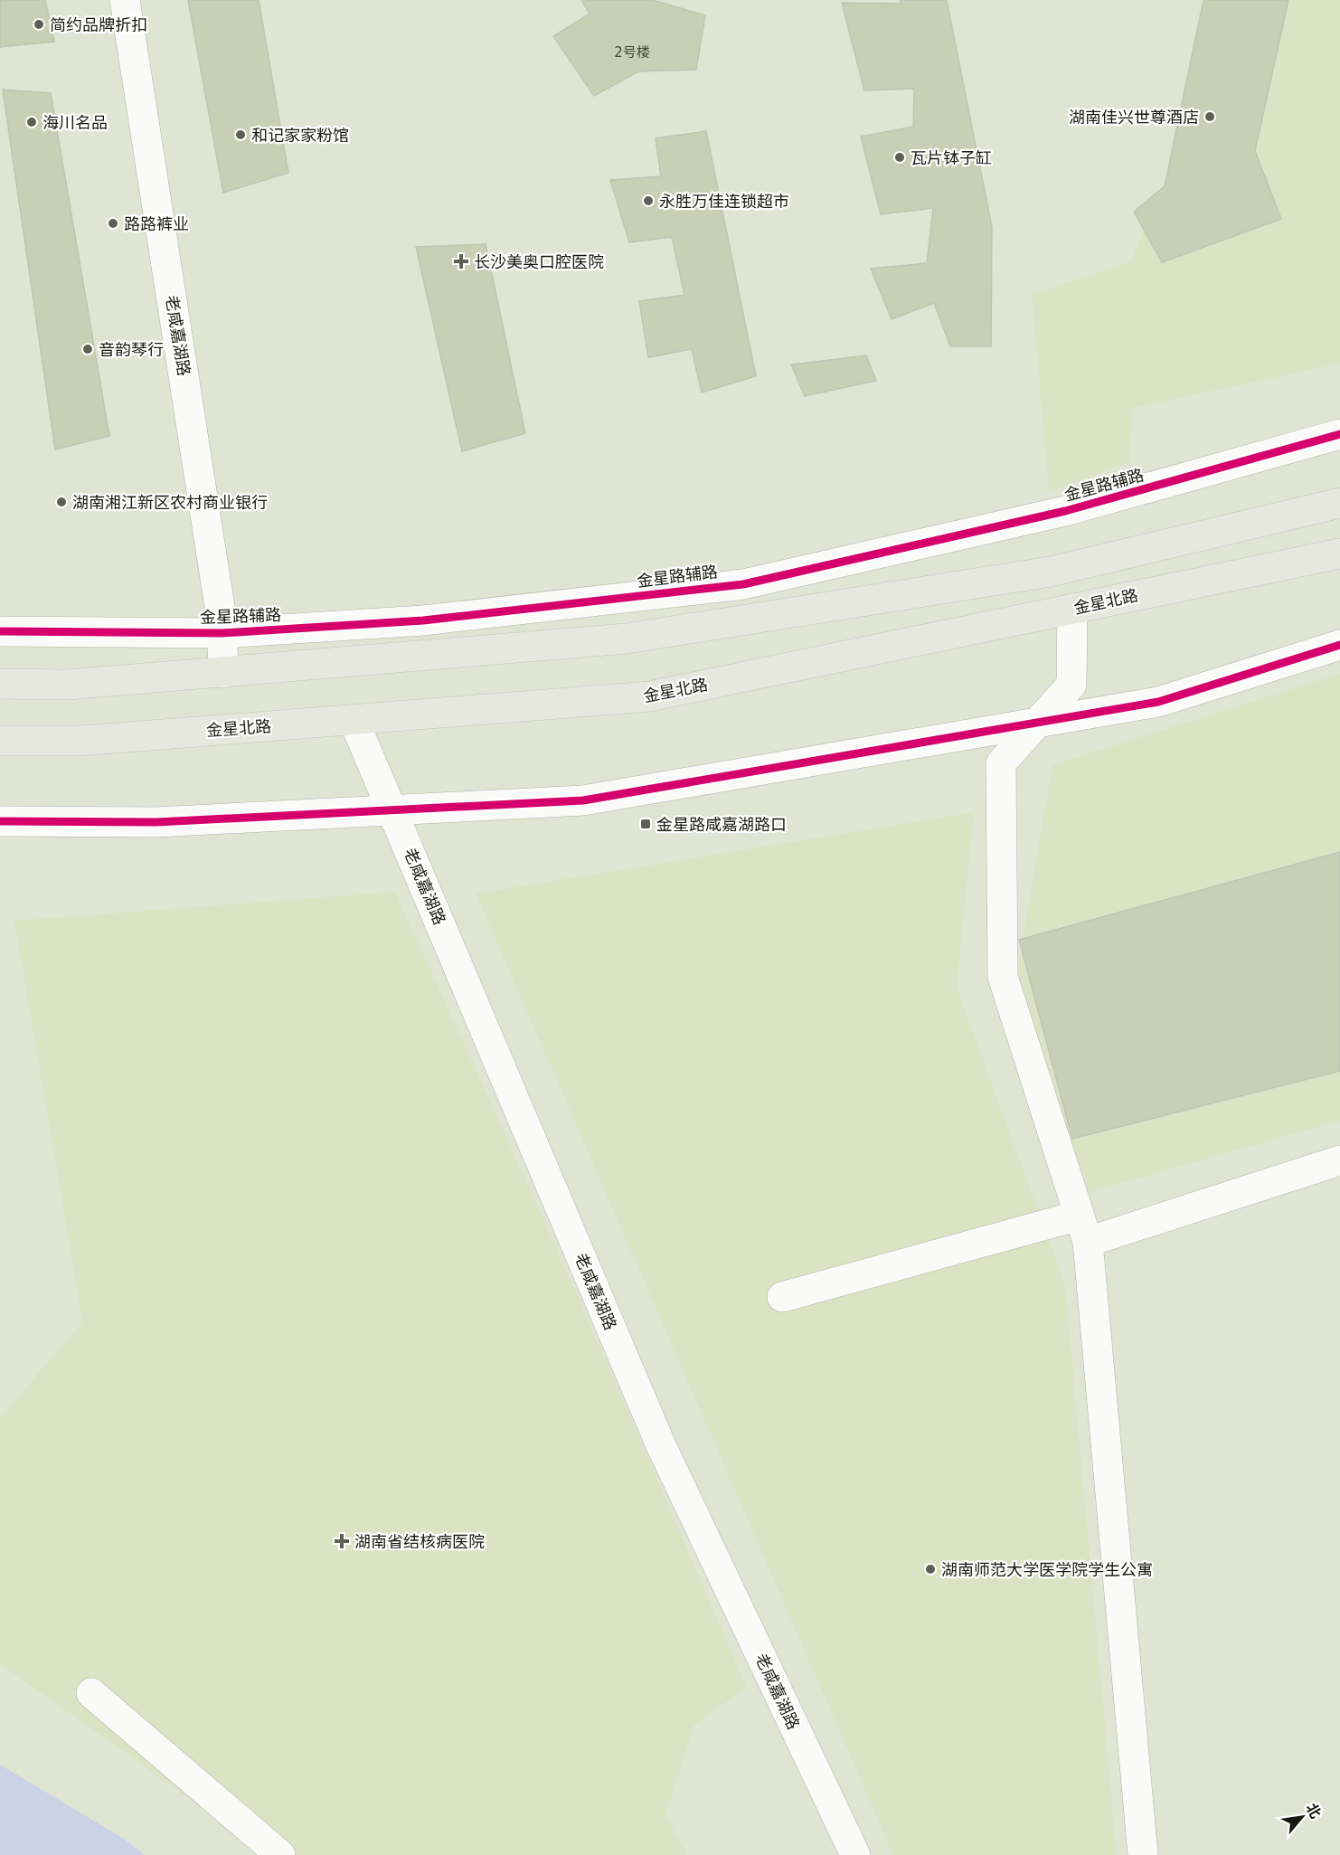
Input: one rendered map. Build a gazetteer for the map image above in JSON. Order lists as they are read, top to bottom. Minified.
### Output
{"streets":{"main road":["金星北路"],"street":["老咸嘉湖路","金星路辅路"]},"crossings":[["老咸嘉湖路","金星路辅路"],["老咸嘉湖路","金星北路"]],"places":{"other":["简约品牌折扣","湖南佳兴世尊酒店","海川名品","和记家家粉馆","瓦片钵子缸","永胜万佳连锁超市","路路裤业","音韵琴行","湖南湘江新区农村商业银行","湖南师范大学医学院学生公寓"],"health":["长沙美奥口腔医院","湖南省结核病医院"],"transit":["金星路咸嘉湖路口"]},"house_numbers":["2号楼"],"north":"top right"}
